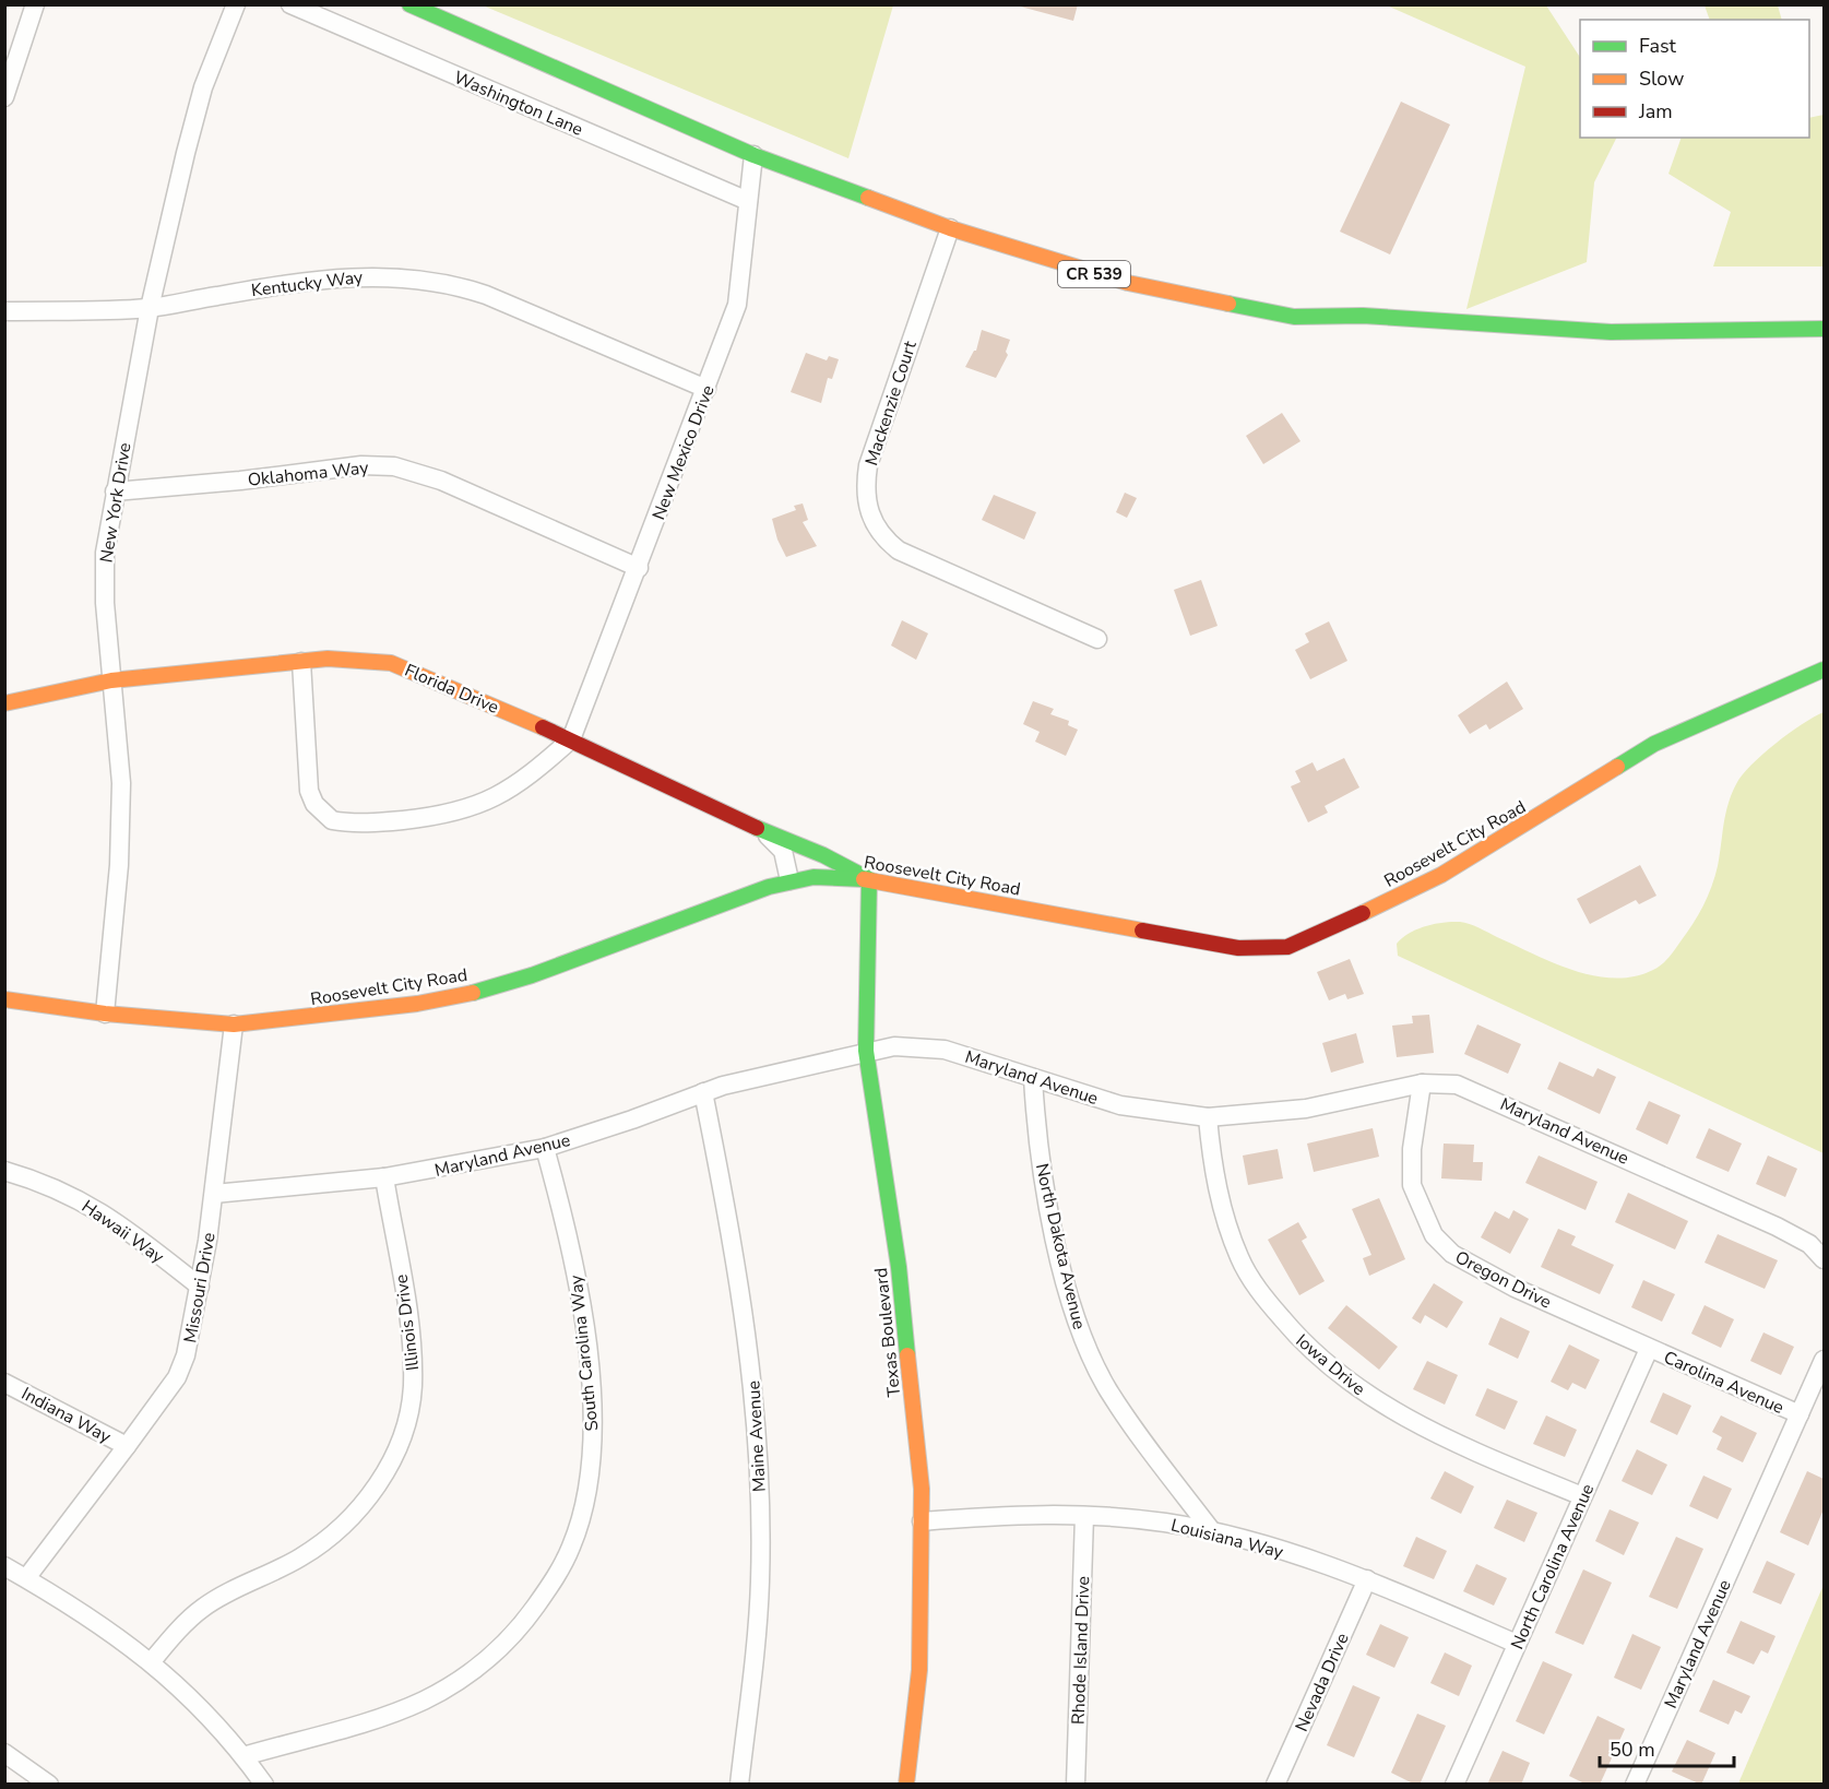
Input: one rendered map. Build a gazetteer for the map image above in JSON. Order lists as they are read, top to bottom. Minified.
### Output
{"streets":{"street":["Washington Lane","CR 539","Kentucky Way","Mackenzie Court","New Mexico Drive","Oklahoma Way","New York Drive","Florida Drive","Roosevelt City Road","Maryland Avenue","Hawaii Way","North Dakota Avenue","Oregon Drive","Missouri Drive","Illinois Drive","Texas Boulevard","South Carolina Way","Iowa Drive","Carolina Avenue","Indiana Way","Maine Avenue","Louisiana Way","North Carolina Avenue","Rhode Island Drive","Nevada Drive"]},"crossings":[["Washington Lane","New Mexico Drive"],["CR 539","Mackenzie Court"],["CR 539","New Mexico Drive"],["Kentucky Way","New Mexico Drive"],["Kentucky Way","New York Drive"],["New Mexico Drive","Oklahoma Way"],["New Mexico Drive","Florida Drive"],["Oklahoma Way","New York Drive"],["New York Drive","Florida Drive"],["New York Drive","Roosevelt City Road"],["Florida Drive","Roosevelt City Road"],["Florida Drive","Texas Boulevard"],["Roosevelt City Road","Missouri Drive"],["Roosevelt City Road","Texas Boulevard"],["Maryland Avenue","North Dakota Avenue"],["Maryland Avenue","Oregon Drive"],["Maryland Avenue","Missouri Drive"],["Maryland Avenue","Illinois Drive"],["Maryland Avenue","Texas Boulevard"],["Maryland Avenue","South Carolina Way"],["Maryland Avenue","Iowa Drive"],["Maryland Avenue","Carolina Avenue"],["Maryland Avenue","Maine Avenue"],["Hawaii Way","Missouri Drive"],["North Dakota Avenue","Louisiana Way"],["Oregon Drive","Carolina Avenue"],["Oregon Drive","North Carolina Avenue"],["Missouri Drive","Indiana Way"],["Texas Boulevard","Louisiana Way"],["Iowa Drive","North Carolina Avenue"],["Carolina Avenue","North Carolina Avenue"],["Louisiana Way","North Carolina Avenue"],["Louisiana Way","Rhode Island Drive"],["Louisiana Way","Nevada Drive"]],"legend":["Fast","Slow","Jam"],"scale_bar":"50 m"}
